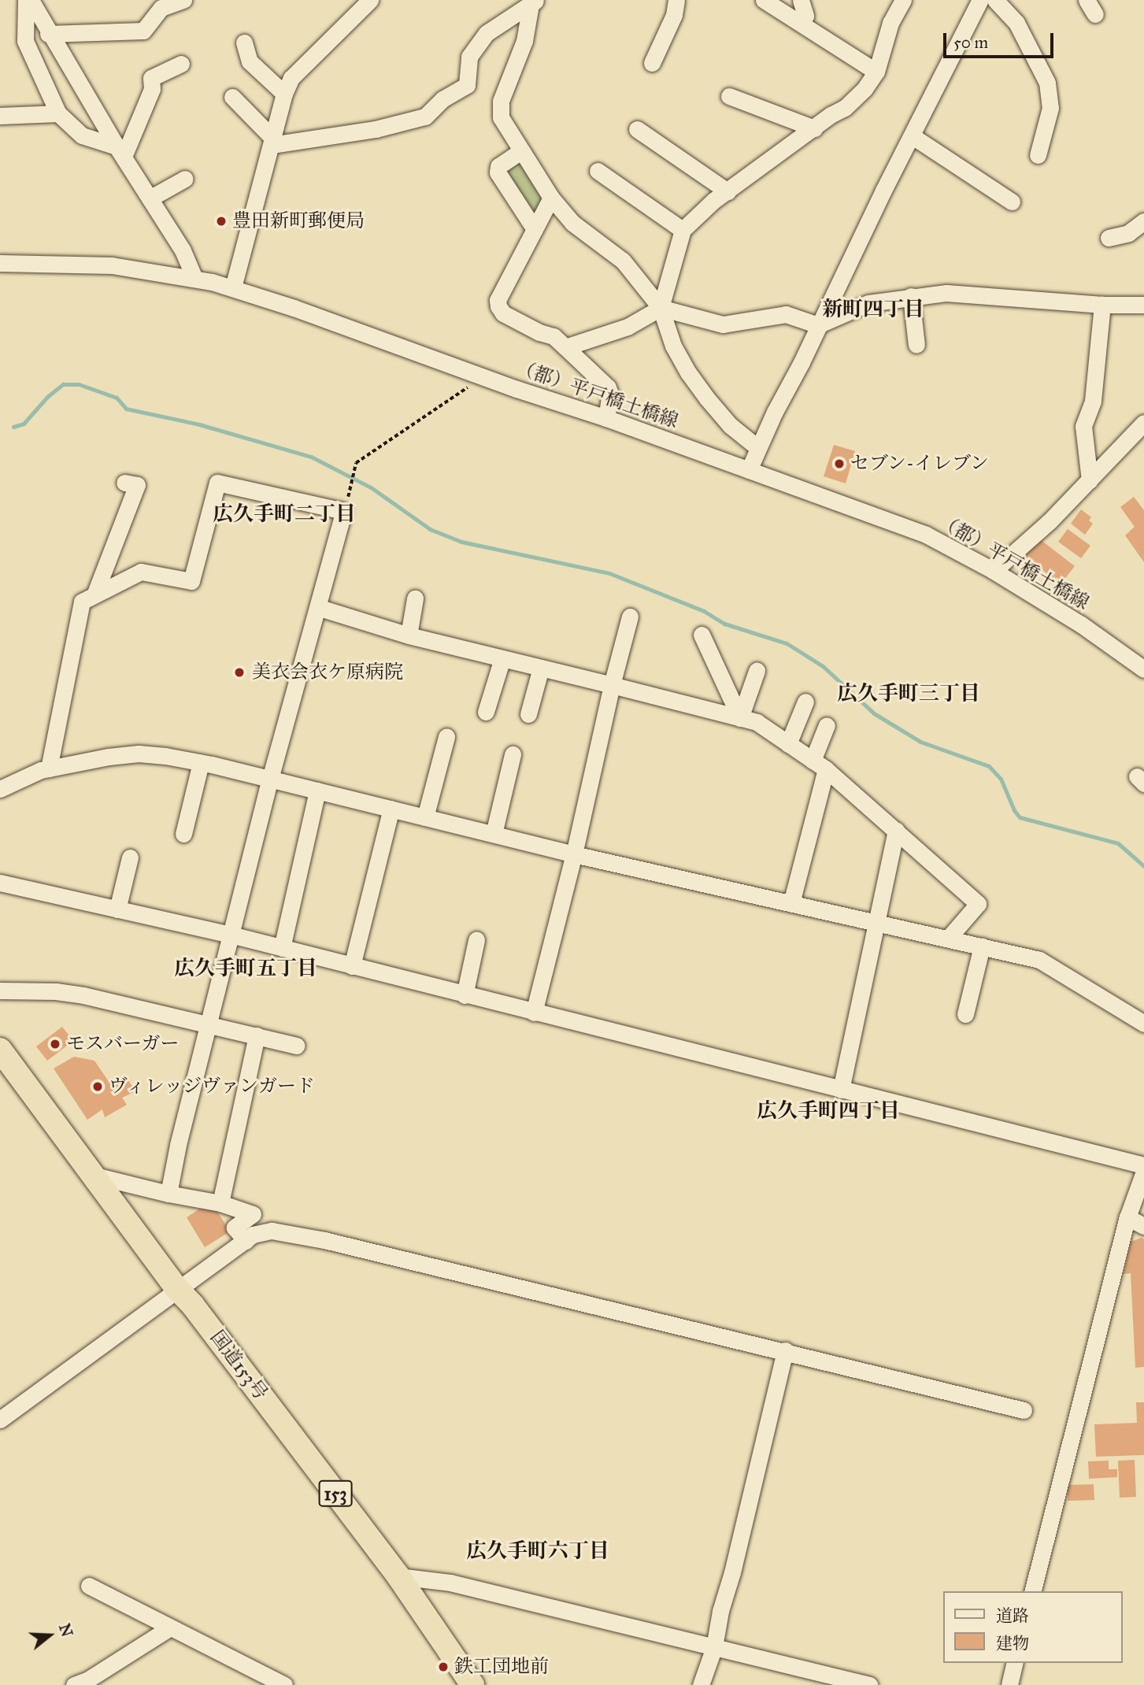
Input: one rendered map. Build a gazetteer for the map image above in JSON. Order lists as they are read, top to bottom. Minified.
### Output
{"streets":{"highway":["国道153号","153"],"street":["（都）平戸橋土橋線"]},"districts":["新町四丁目","広久手町二丁目","広久手町三丁目","広久手町五丁目","広久手町四丁目","広久手町六丁目"],"places":["豊田新町郵便局","セブン-イレブン","美衣会衣ケ原病院","モスバーガー","ヴィレッジヴァンガード","鉄工団地前"],"legend":["道路","建物"],"scale_bar":"50 m","north":"right"}
